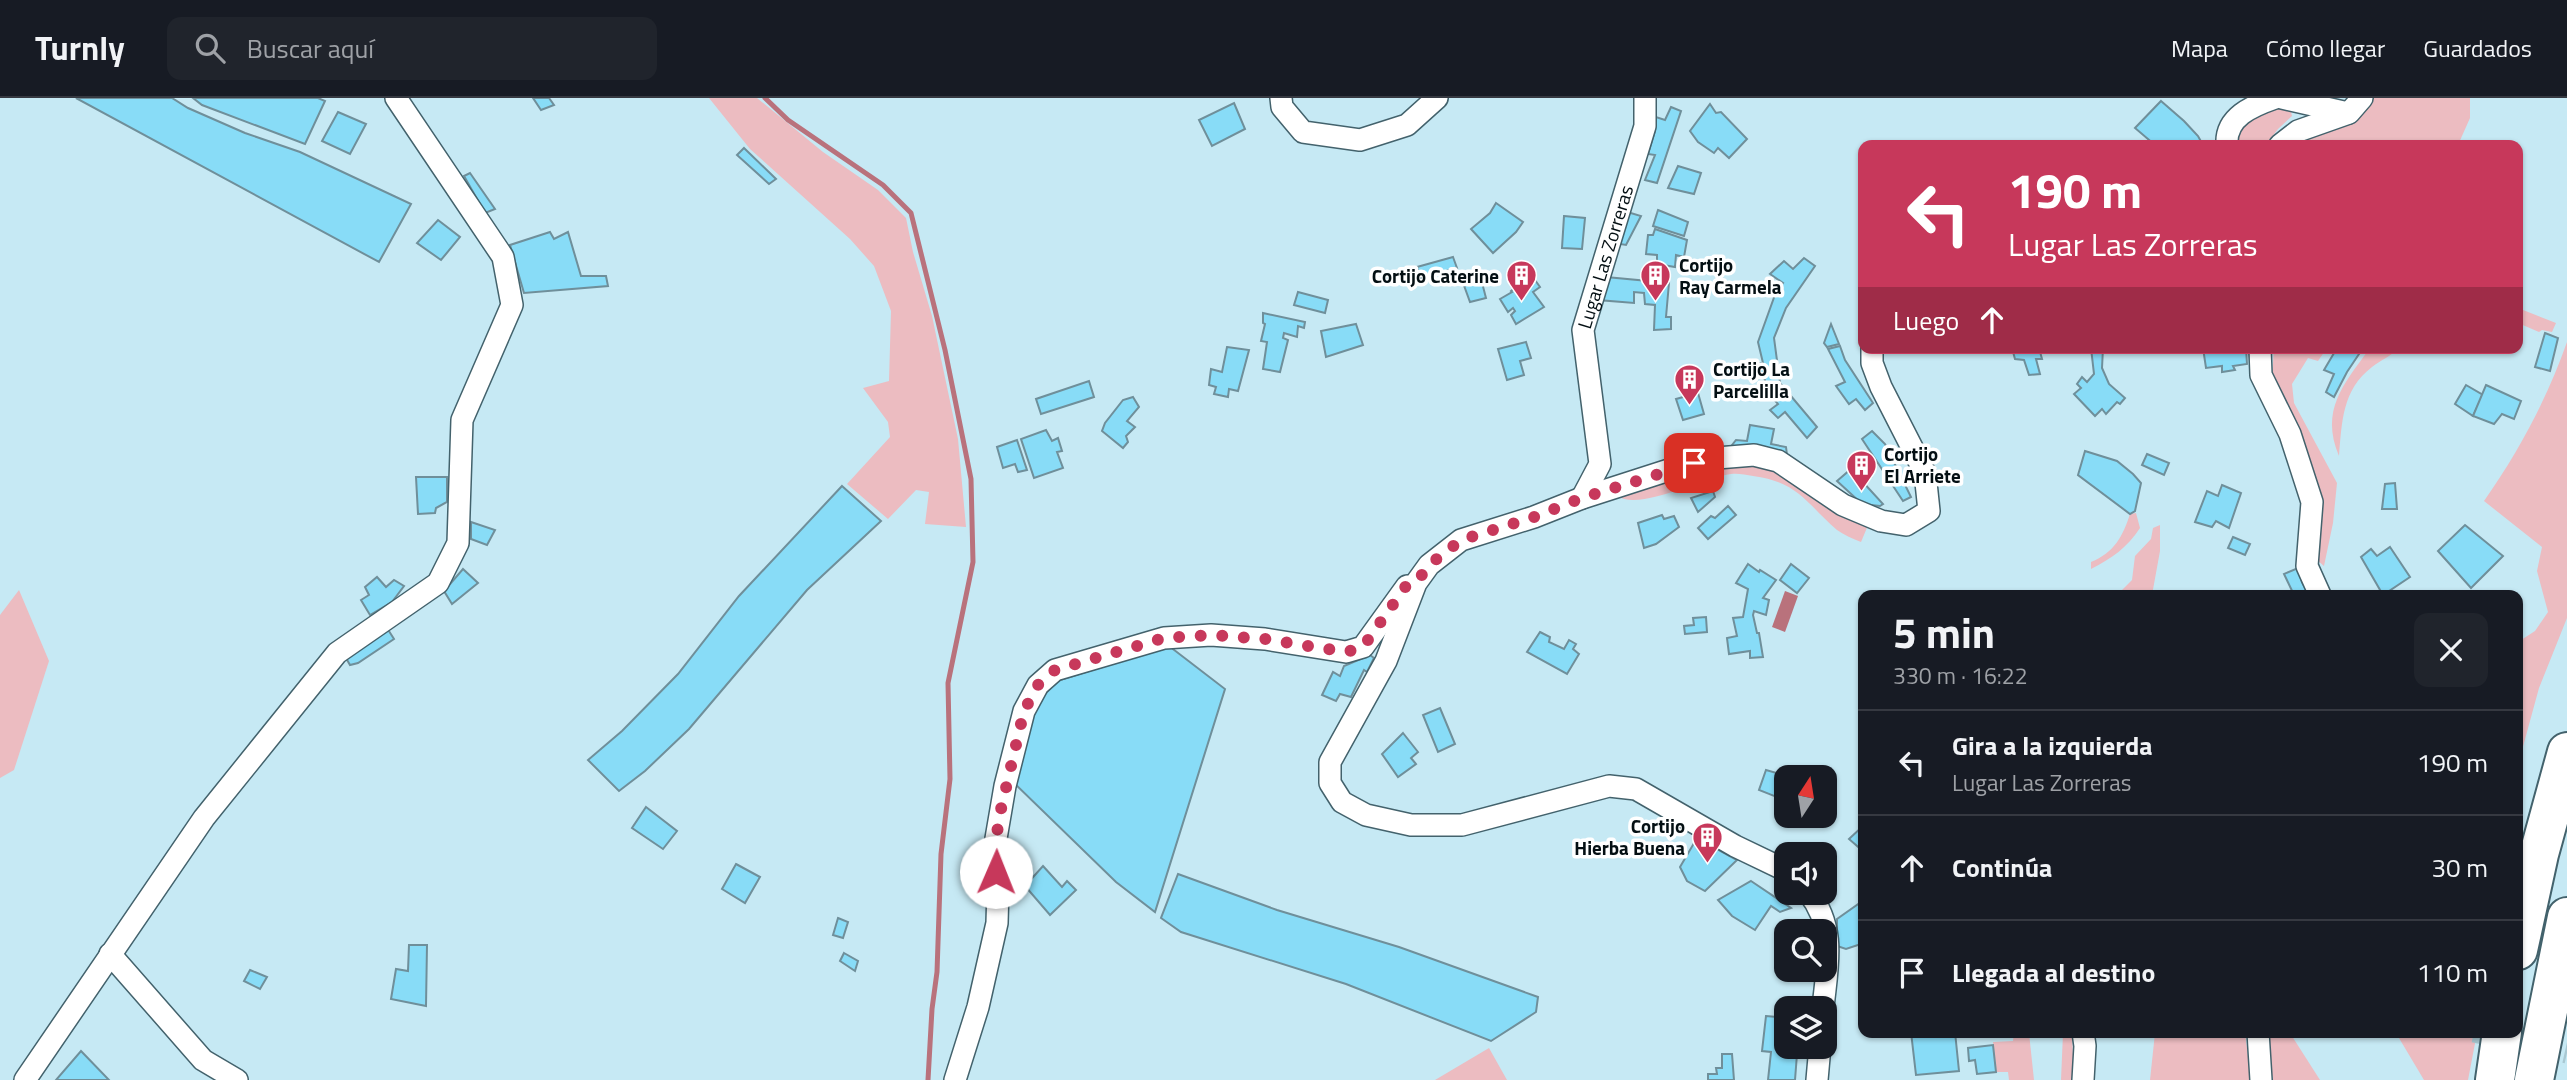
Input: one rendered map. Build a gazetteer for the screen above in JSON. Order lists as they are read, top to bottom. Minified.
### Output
{"streets":{"street":["Lugar Las Zorreras"]},"places":{"building":["Cortijo Caterine","Cortijo Ray Carmela","Cortijo La Parcelilla","Cortijo El Arriete","Cortijo Hierba Buena"]},"north":"top","page":{"header":"Turnly","search":"Buscar aquí","nav":["Mapa","Cómo llegar","Guardados"],"turn":["190 m","Lugar Las Zorreras"],"then":"Luego","heading":["5 min","330 m · 16:22"],"list":[{"name":"Gira a la izquierda","note":"Lugar Las Zorreras","value":"190 m"},{"name":"Continúa","value":"30 m"},{"name":"Llegada al destino","value":"110 m"}]}}
